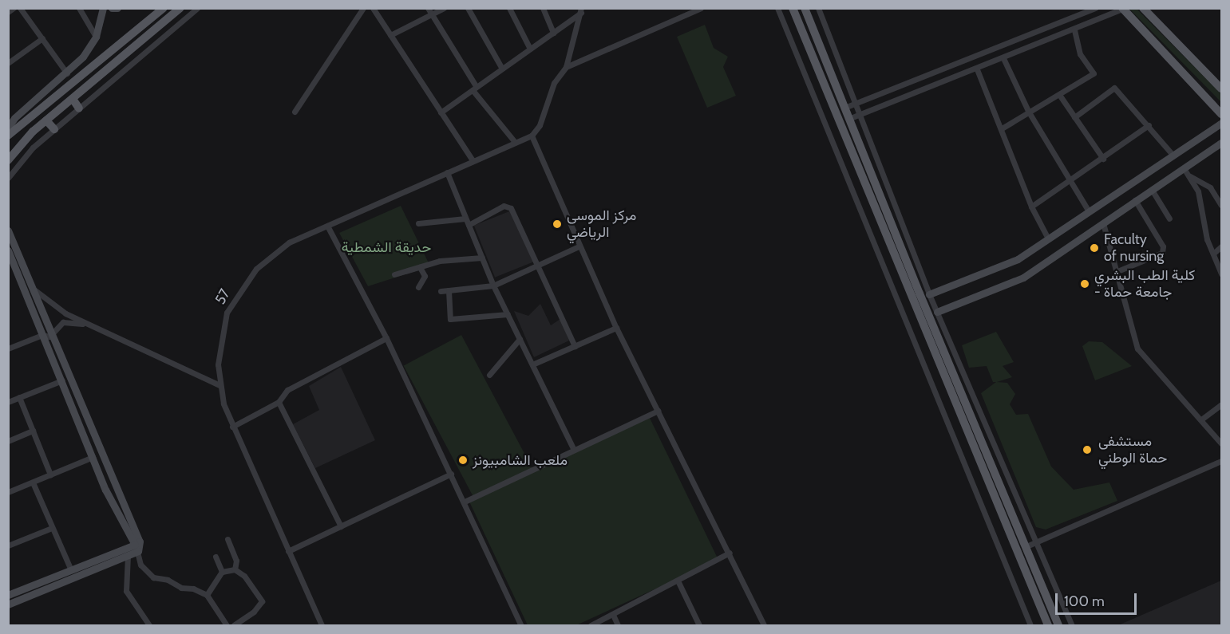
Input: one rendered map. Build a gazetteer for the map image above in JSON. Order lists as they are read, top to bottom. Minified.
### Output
{"streets":{"street":["57"]},"parks":["حديقة الشمطية"],"places":["مركز الموسى الرياضي","Faculty of nursing","كلية الطب البشري - جامعة حماة","مستشفى حماة الوطني","ملعب الشامبيونز"],"scale_bar":"100 m"}
